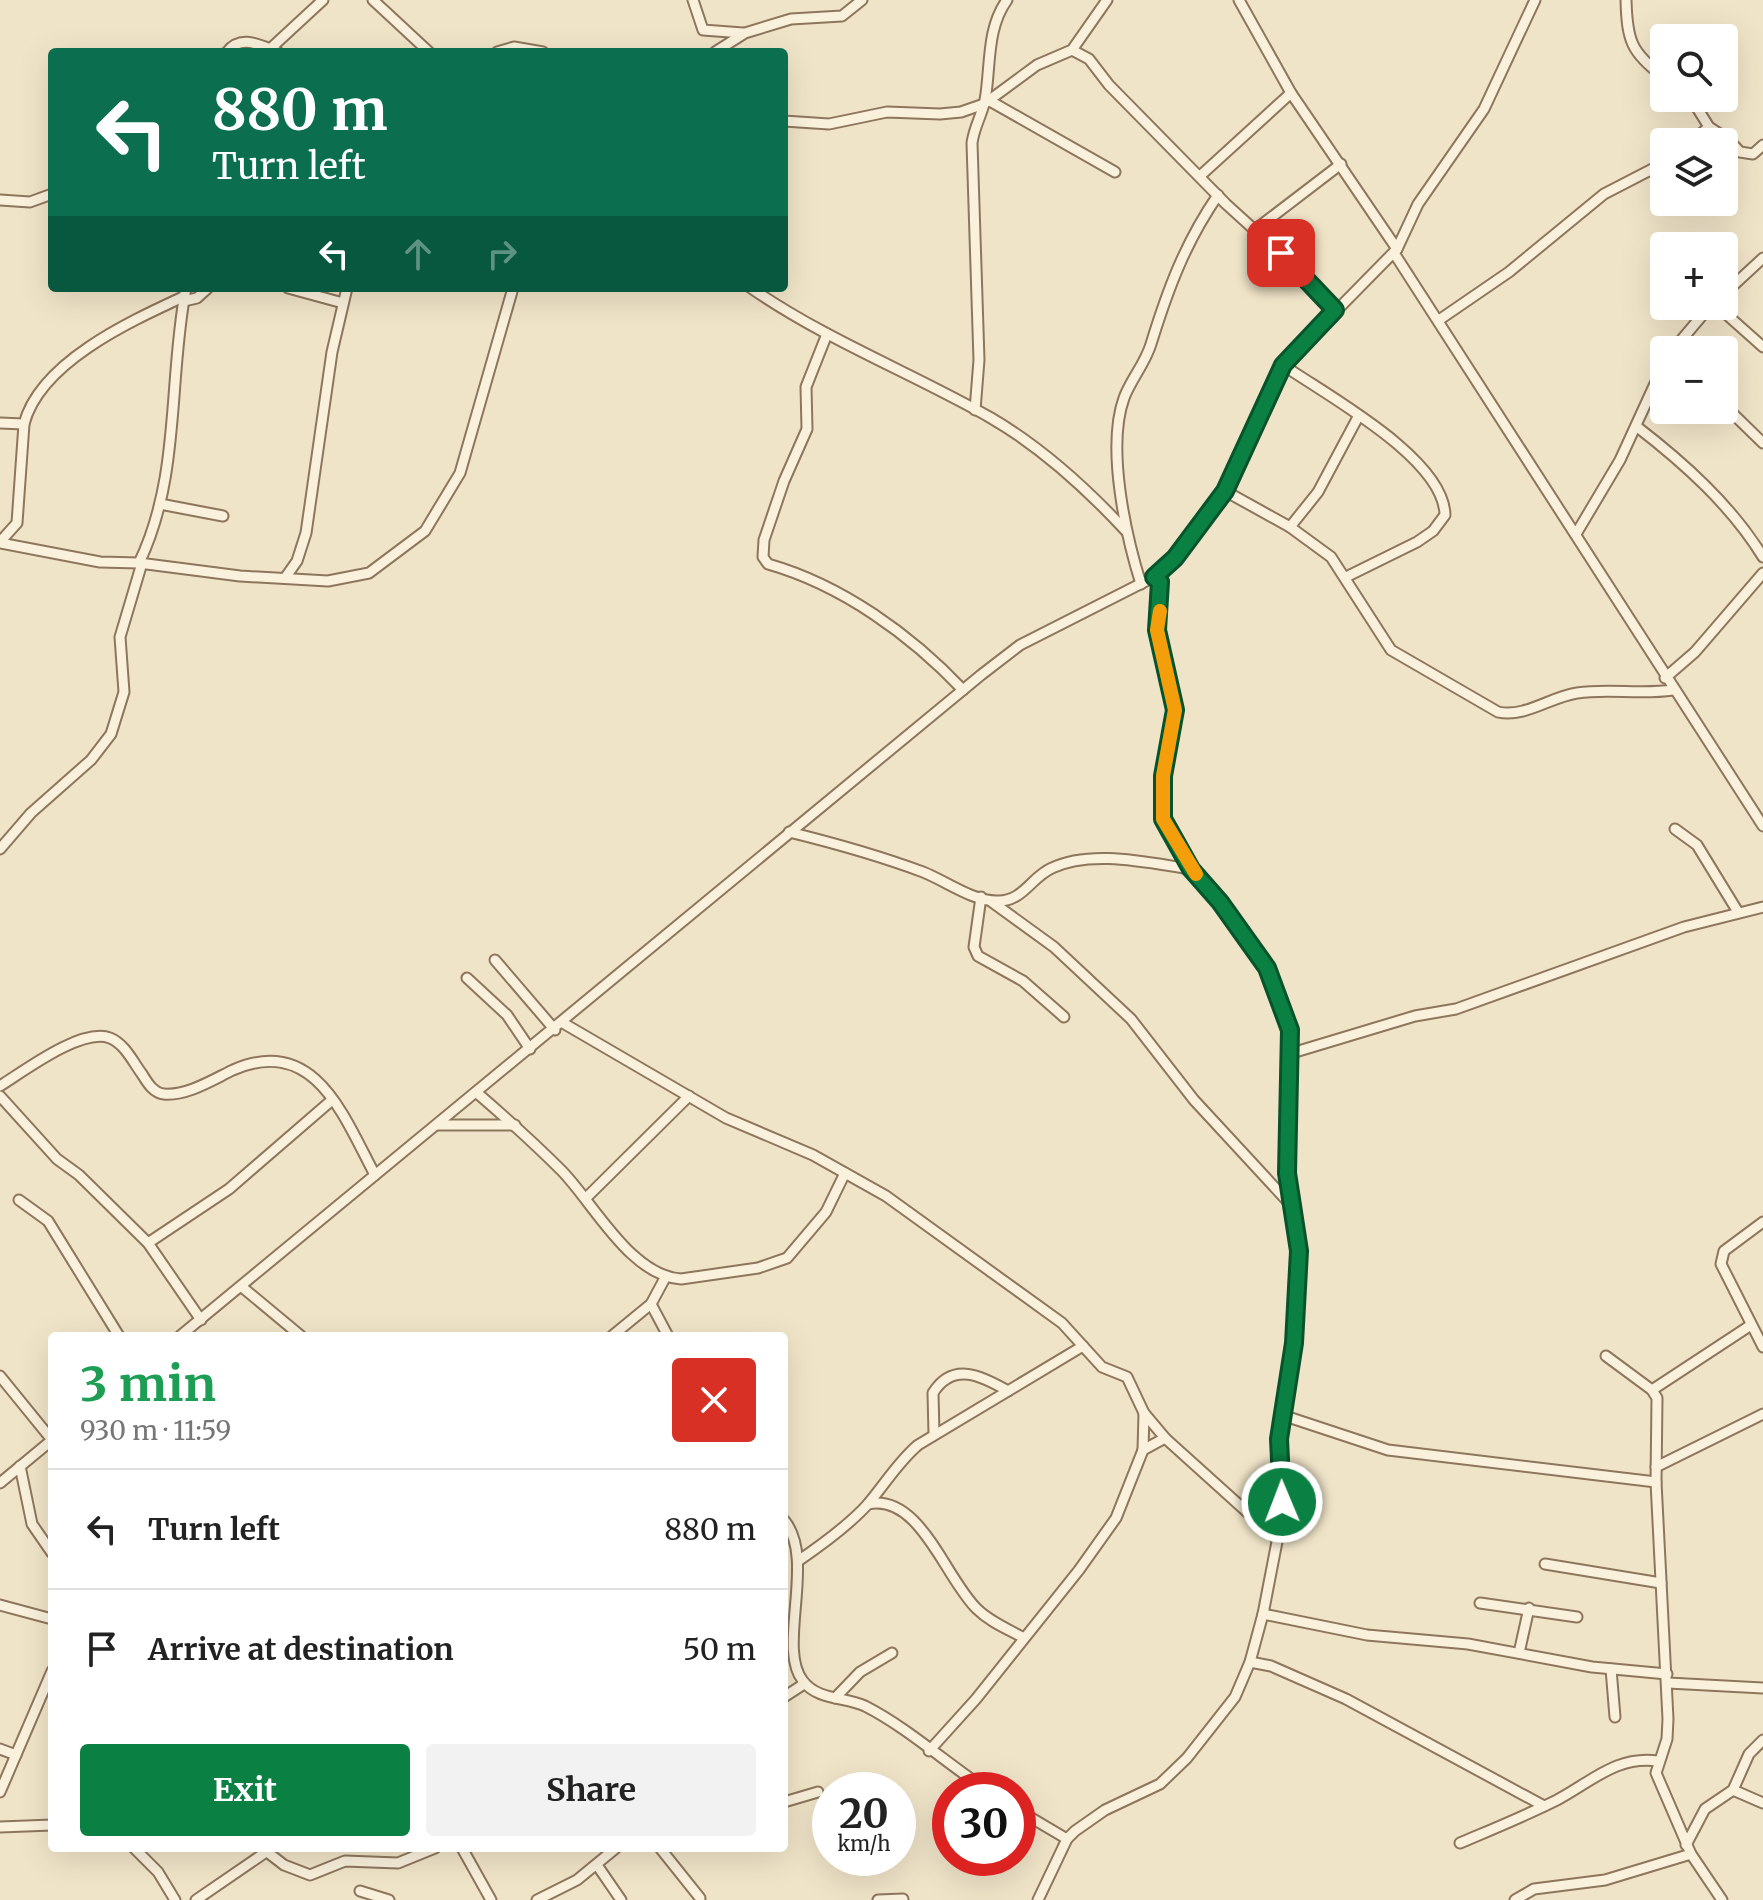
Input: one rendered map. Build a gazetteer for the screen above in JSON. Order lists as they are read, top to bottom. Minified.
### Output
{"page":{"map_buttons":["+","−"],"turn":["880 m","Turn left"],"heading":["3 min","930 m · 11:59"],"list":[{"name":"Turn left","value":"880 m"},{"name":"Arrive at destination","value":"50 m"}],"buttons":["Exit","Share"],"speed":"20 km/h","limit":"30"}}
